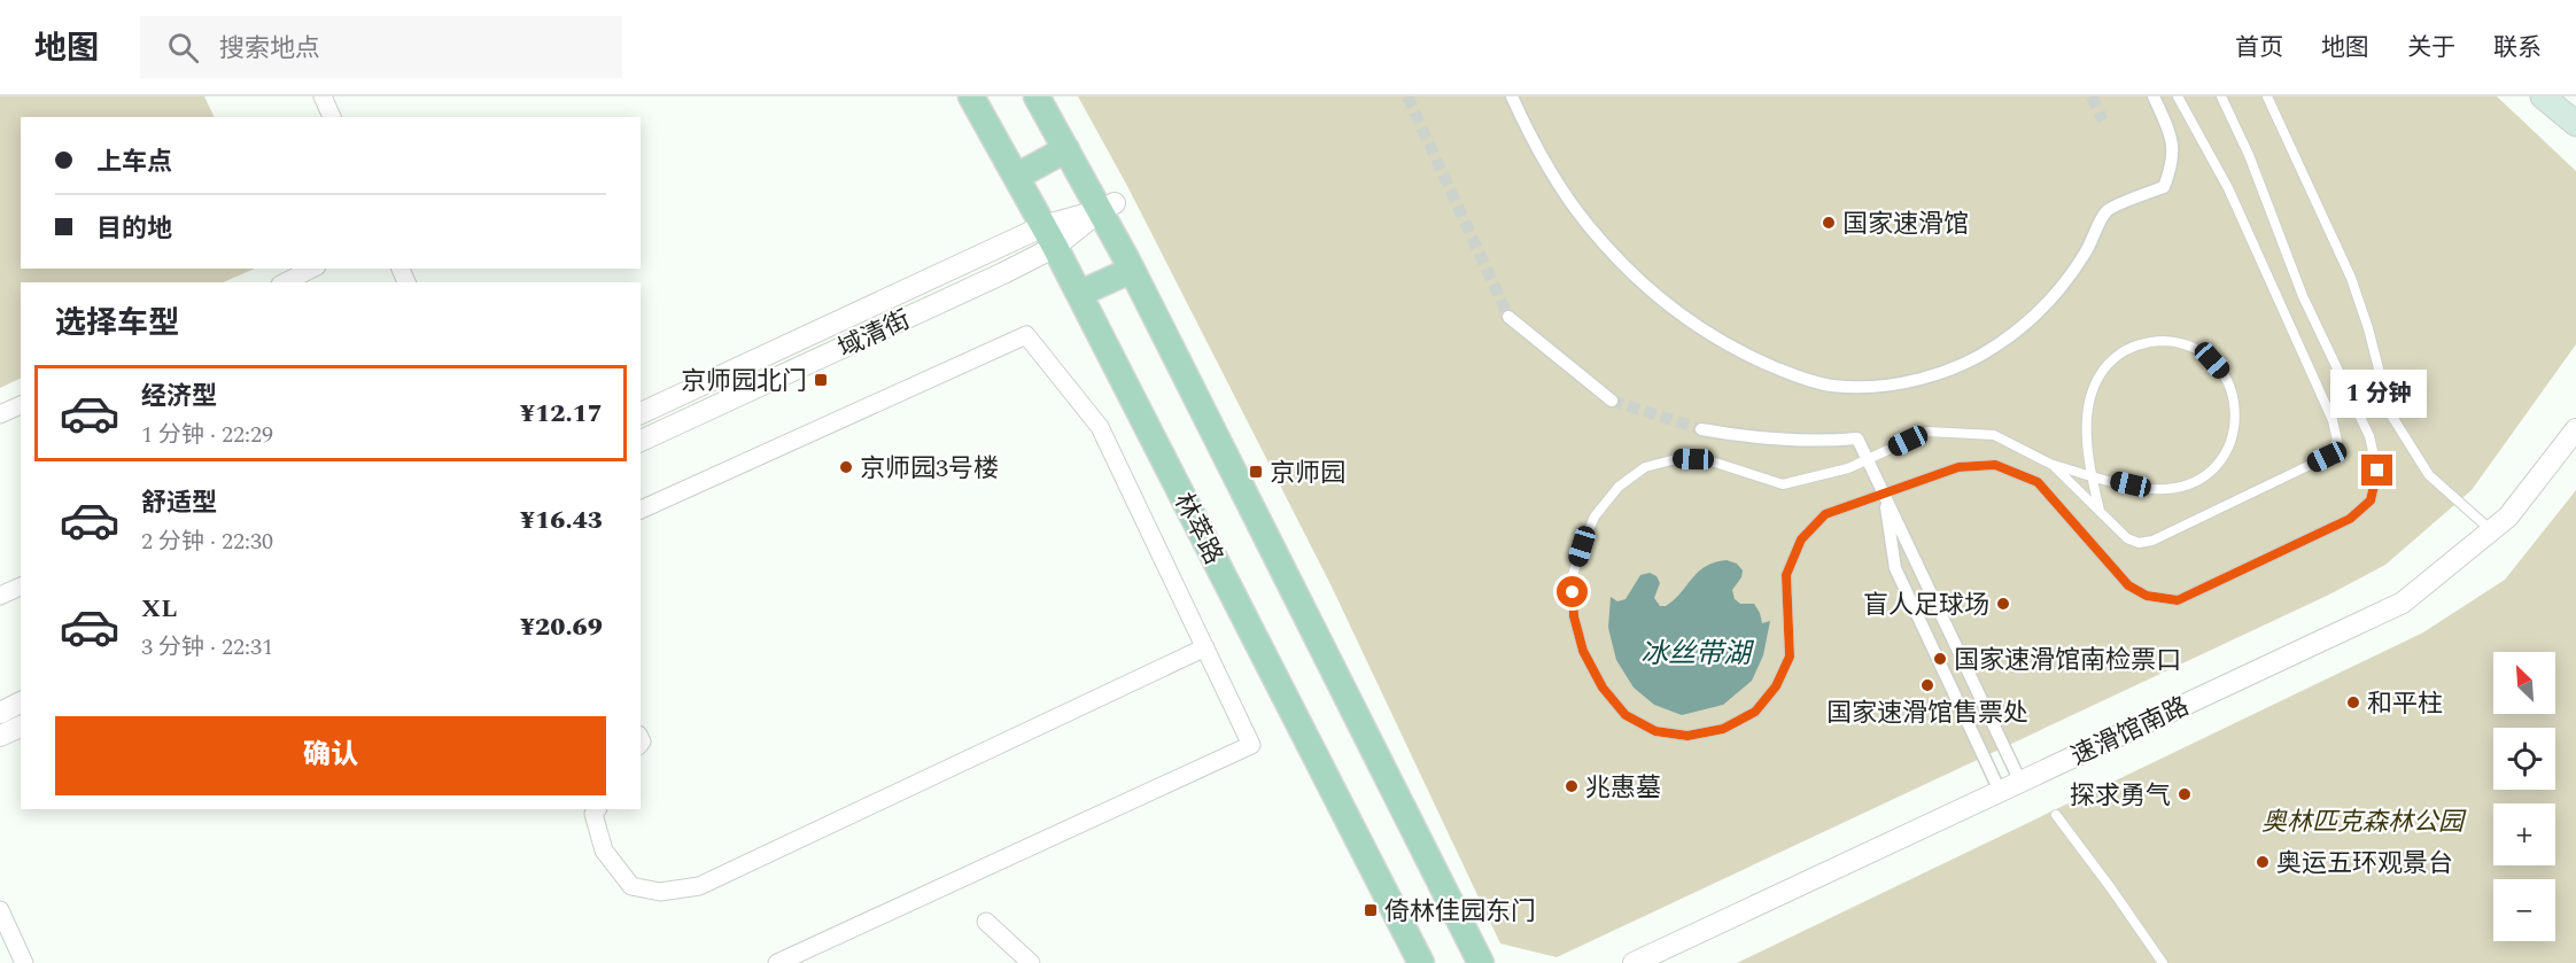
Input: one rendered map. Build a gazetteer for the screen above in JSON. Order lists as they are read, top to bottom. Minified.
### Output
{"streets":{"main road":["林萃路"],"street":["域清街","速滑馆南路"]},"crossings":[["域清街","林萃路"]],"water":["冰丝带湖"],"parks":["奥林匹克森林公园"],"places":{"other":["国家速滑馆","京师园3号楼","盲人足球场","国家速滑馆南检票口","国家速滑馆售票处","和平柱","兆惠墓","探求勇气","奥运五环观景台"],"transit":["京师园北门","京师园","倚林佳园东门"]},"north":"top left","page":{"header":"地图","search":"搜索地点","nav":["首页","地图","关于","联系"],"banner":["上车点","目的地"],"heading":"选择车型","list":[{"name":"经济型","note":"1 分钟 · 22:29","value":"¥12.17"},{"name":"舒适型","note":"2 分钟 · 22:30","value":"¥16.43"},{"name":"XL","note":"3 分钟 · 22:31","value":"¥20.69"}],"bubble":"1 分钟","map_buttons":["+","−"],"buttons":"确认"}}
